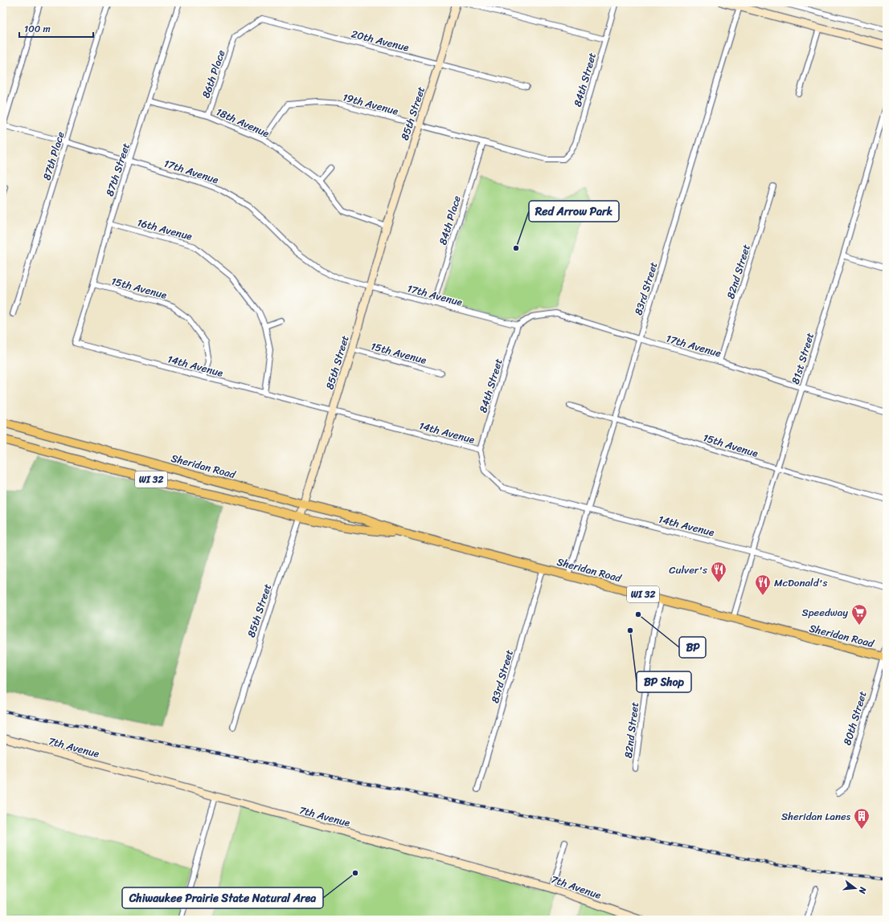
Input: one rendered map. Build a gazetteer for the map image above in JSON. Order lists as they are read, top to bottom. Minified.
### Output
{"streets":{"main road":["Sheridan Road","WI 32"],"street":["20th Avenue","86th Place","84th Street","19th Avenue","85th Street","18th Avenue","87th Place","87th Street","17th Avenue","84th Place","16th Avenue","82nd Street","15th Avenue","83rd Street","81st Street","14th Avenue","80th Street","7th Avenue"]},"crossings":[["20th Avenue","86th Place"],["20th Avenue","85th Street"],["86th Place","18th Avenue"],["84th Street","19th Avenue"],["84th Street","17th Avenue"],["84th Street","14th Avenue"],["19th Avenue","85th Street"],["19th Avenue","18th Avenue"],["19th Avenue","84th Place"],["85th Street","18th Avenue"],["85th Street","17th Avenue"],["85th Street","15th Avenue"],["85th Street","14th Avenue"],["85th Street","Sheridan Road"],["18th Avenue","87th Street"],["87th Place","17th Avenue"],["87th Street","17th Avenue"],["87th Street","16th Avenue"],["87th Street","15th Avenue"],["87th Street","14th Avenue"],["17th Avenue","84th Place"],["17th Avenue","82nd Street"],["17th Avenue","83rd Street"],["17th Avenue","81st Street"],["16th Avenue","14th Avenue"],["82nd Street","Sheridan Road"],["15th Avenue","83rd Street"],["15th Avenue","81st Street"],["15th Avenue","14th Avenue"],["83rd Street","14th Avenue"],["83rd Street","Sheridan Road"],["81st Street","14th Avenue"],["81st Street","Sheridan Road"],["Sheridan Road","80th Street"]],"places":{"other":["Red Arrow Park","BP","BP Shop","Chiwaukee Prairie State Natural Area"],"restaurant":["Culver's","McDonald's"],"supermarket":["Speedway"],"building":["Sheridan Lanes"]},"scale_bar":"100 m","north":"right"}
